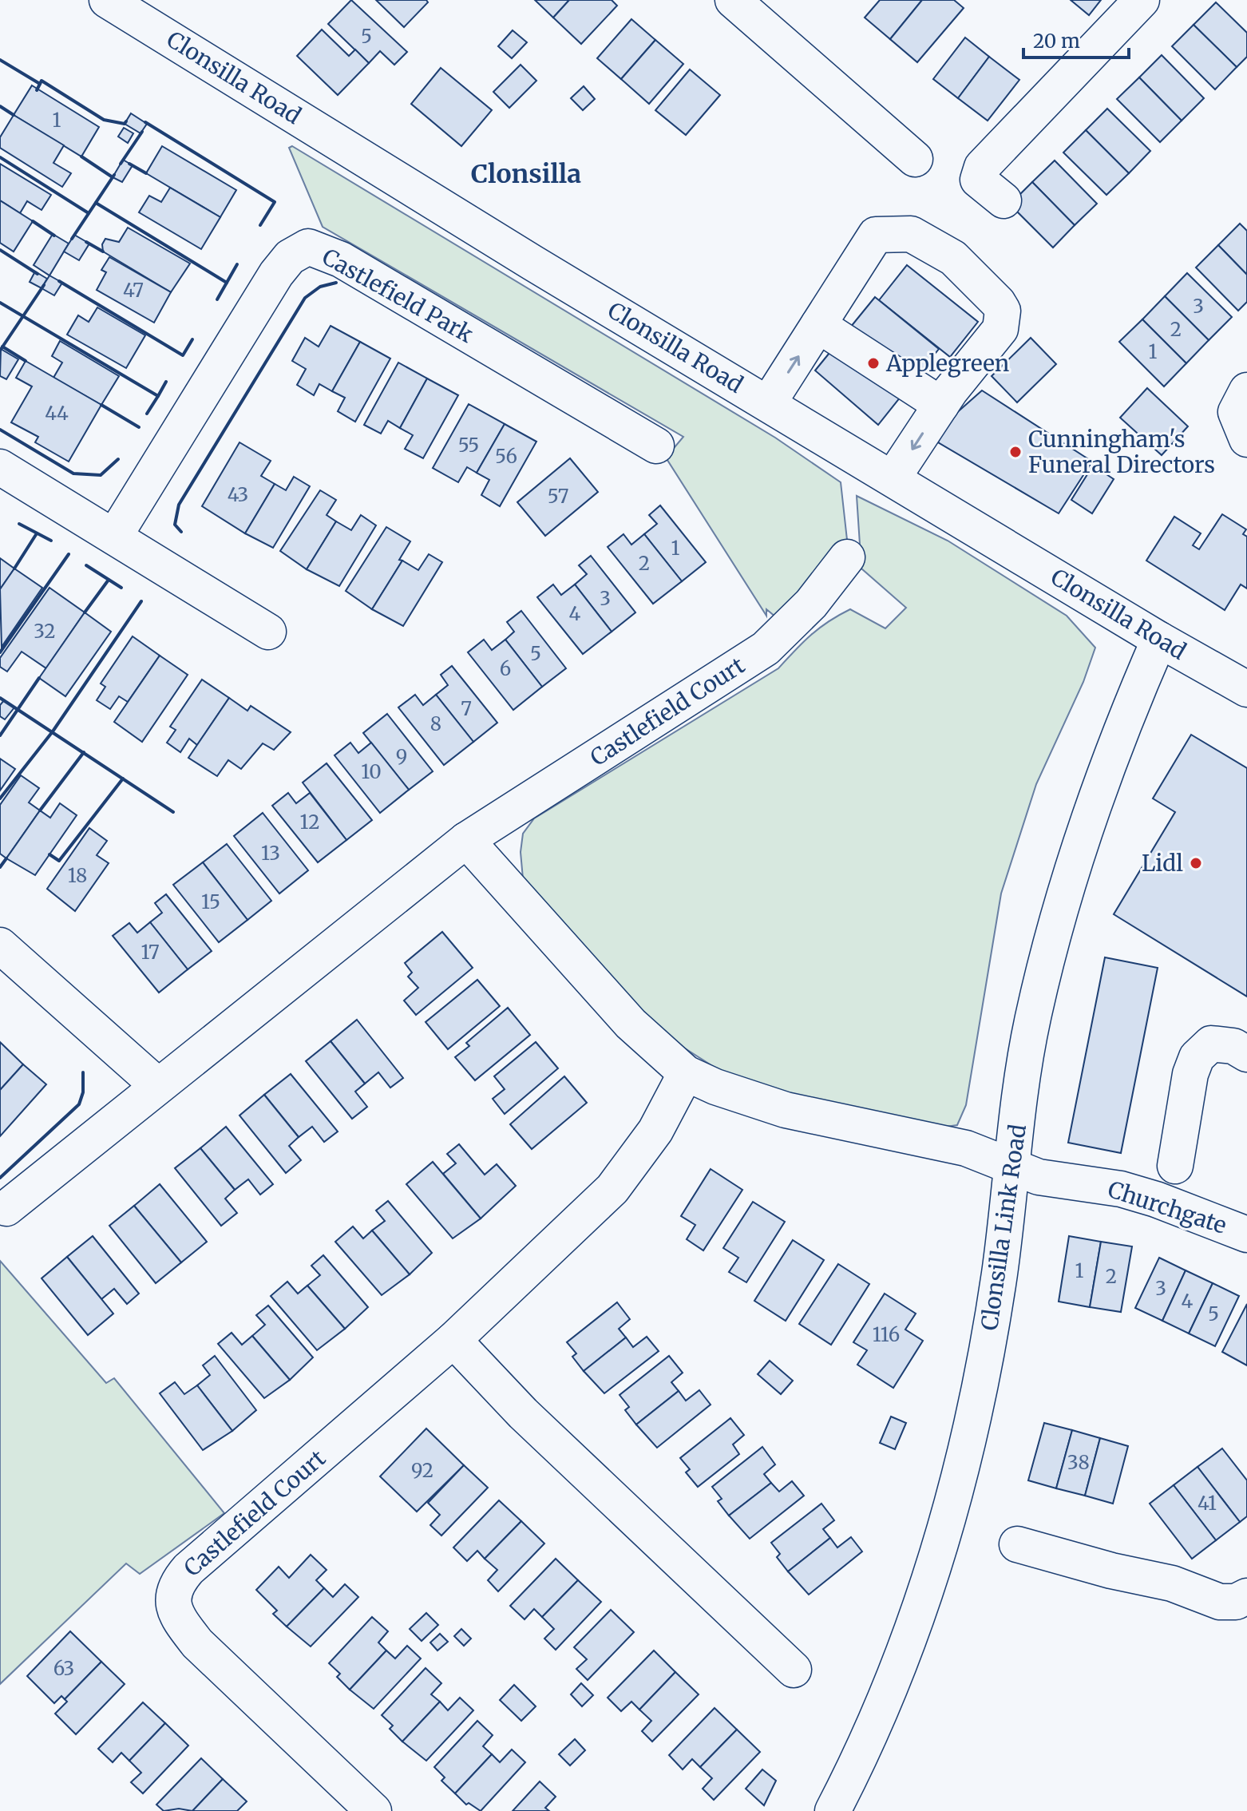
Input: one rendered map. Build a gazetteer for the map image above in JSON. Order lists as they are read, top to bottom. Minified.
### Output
{"streets":{"street":["Clonsilla Road","Castlefield Park","Castlefield Court","Churchgate","Clonsilla Link Road"]},"crossings":[["Clonsilla Road","Clonsilla Link Road"],["Churchgate","Clonsilla Link Road"]],"districts":["Clonsilla"],"places":["Applegreen","Cunningham's Funeral Directors","Lidl"],"house_numbers":["5","1","47","3","2","1","44","55","56","43","57","1","2","3","4","32","5","6","7","8","9","10","12","13","18","15","17","1","2","3","4","5","116","38","92","41","63"],"scale_bar":"20 m"}
